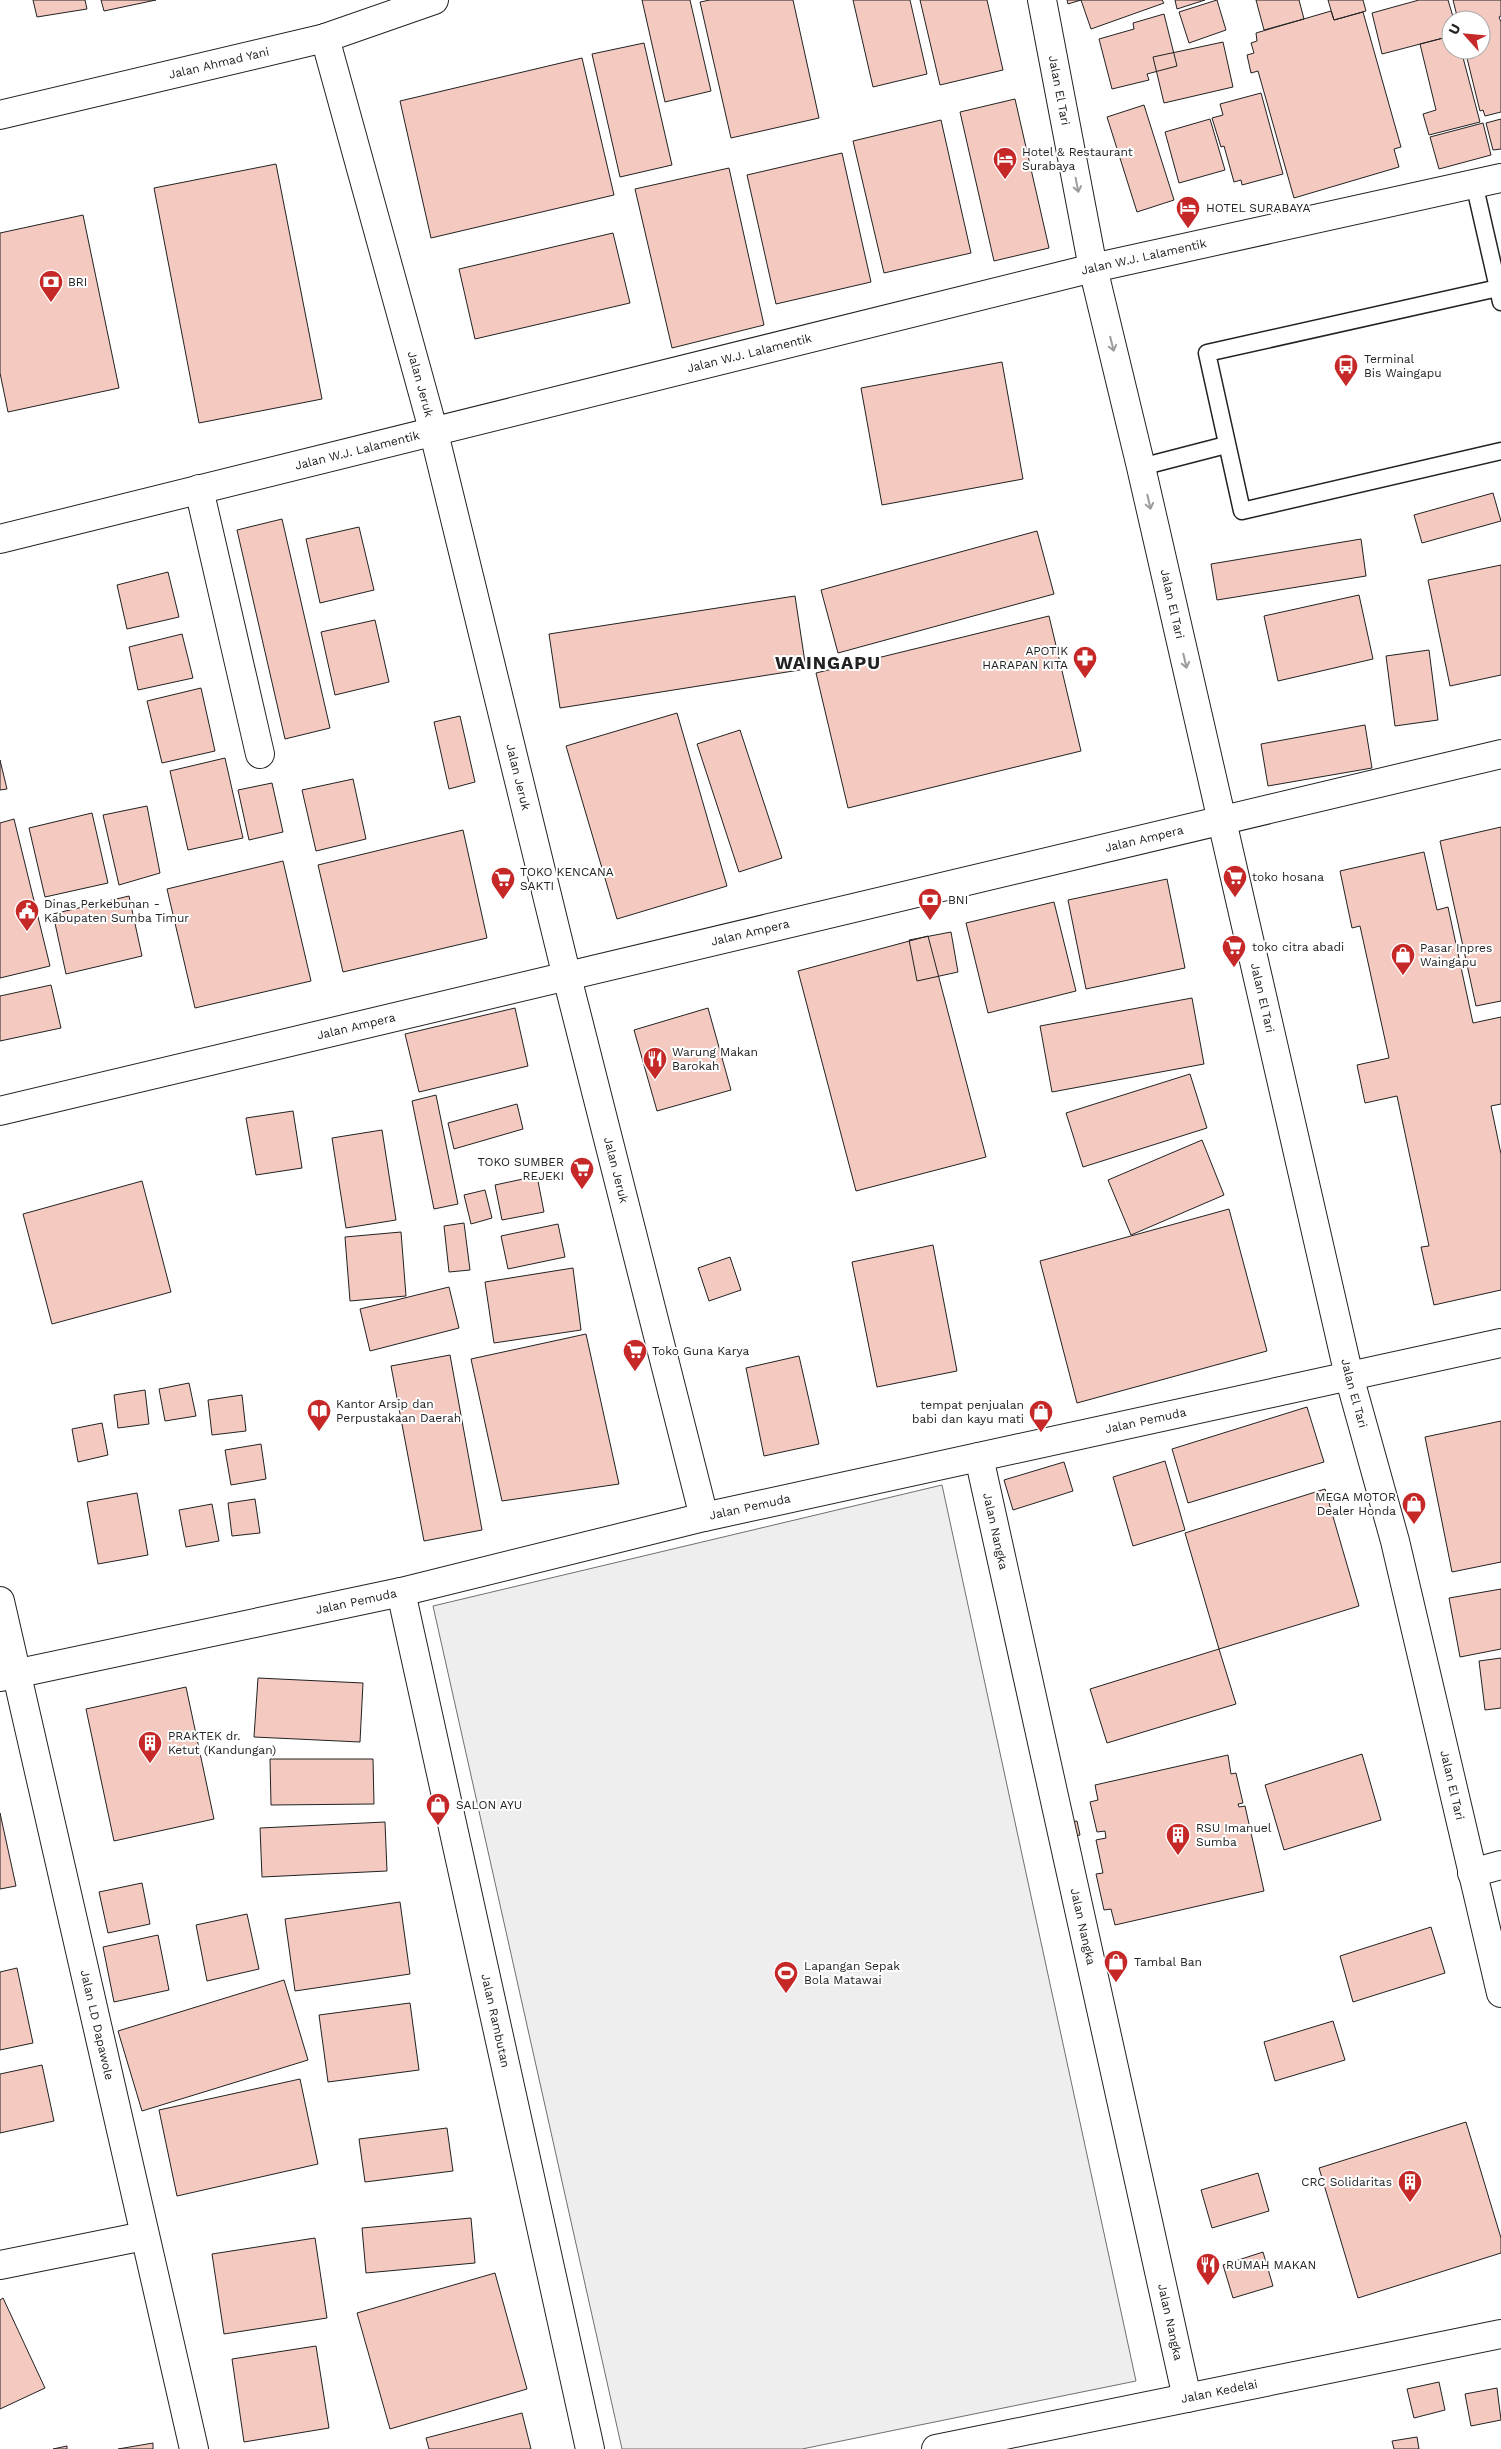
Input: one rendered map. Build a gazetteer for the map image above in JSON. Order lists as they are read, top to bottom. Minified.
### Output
{"streets":{"main road":["Jalan Ahmad Yani","Jalan El Tari","Jalan W.J. Lalamentik","Jalan Jeruk","Jalan Ampera","Jalan Pemuda","Jalan Nangka","Jalan Rambutan","Jalan LD Dapawole","Jalan Kedelai"]},"crossings":[["Jalan Ahmad Yani","Jalan Jeruk"],["Jalan El Tari","Jalan W.J. Lalamentik"],["Jalan El Tari","Jalan Ampera"],["Jalan El Tari","Jalan Pemuda"],["Jalan W.J. Lalamentik","Jalan Jeruk"],["Jalan Jeruk","Jalan Ampera"],["Jalan Jeruk","Jalan Pemuda"],["Jalan Pemuda","Jalan Nangka"],["Jalan Pemuda","Jalan Rambutan"],["Jalan Pemuda","Jalan LD Dapawole"],["Jalan Nangka","Jalan Kedelai"]],"one_way":["Jalan El Tari"],"districts":["WAINGAPU"],"places":{"hotel":["Hotel & Restaurant Surabaya","HOTEL SURABAYA"],"bank":["BRI","BNI"],"bus stop":["Terminal Bis Waingapu"],"pharmacy":["APOTIK HARAPAN KITA"],"supermarket":["toko hosana","TOKO KENCANA SAKTI","toko citra abadi","TOKO SUMBER REJEKI","Toko Guna Karya"],"public building":["Dinas Perkebunan - Kabupaten Sumba Timur"],"shop":["Pasar Inpres Waingapu","tempat penjualan babi dan kayu mati","MEGA MOTOR Dealer Honda","SALON AYU","Tambal Ban"],"restaurant":["Warung Makan Barokah","RUMAH MAKAN"],"library":["Kantor Arsip dan Perpustakaan Daerah"],"building":["PRAKTEK dr. Ketut (Kandungan)","RSU Imanuel Sumba","CRC Solidaritas"],"sports":["Lapangan Sepak Bola Matawai"]},"north":"top left"}
